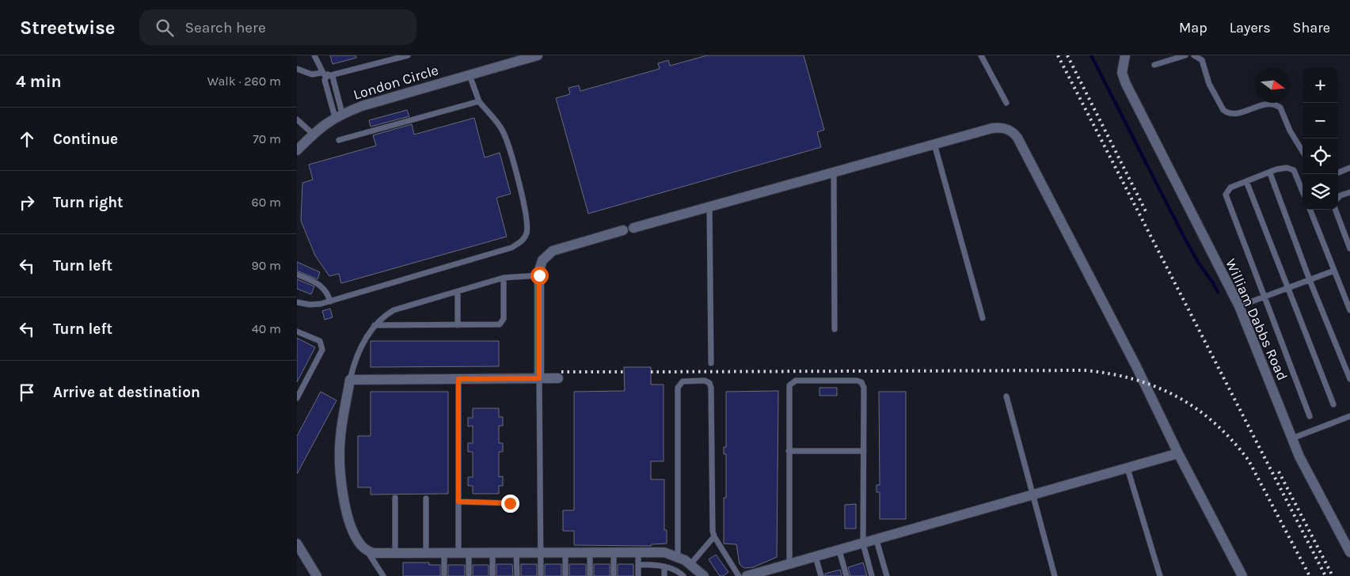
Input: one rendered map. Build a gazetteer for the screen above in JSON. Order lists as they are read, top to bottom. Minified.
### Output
{"streets":{"street":["London Circle","William Dabbs Road"]},"north":"right","page":{"header":"Streetwise","search":"Search here","nav":["Map","Layers","Share"],"heading":["4 min","Walk · 260 m"],"map_buttons":["+","−"],"list":[["Continue","70 m"],["Turn right","60 m"],["Turn left","90 m"],["Turn left","40 m"],"Arrive at destination"]}}
